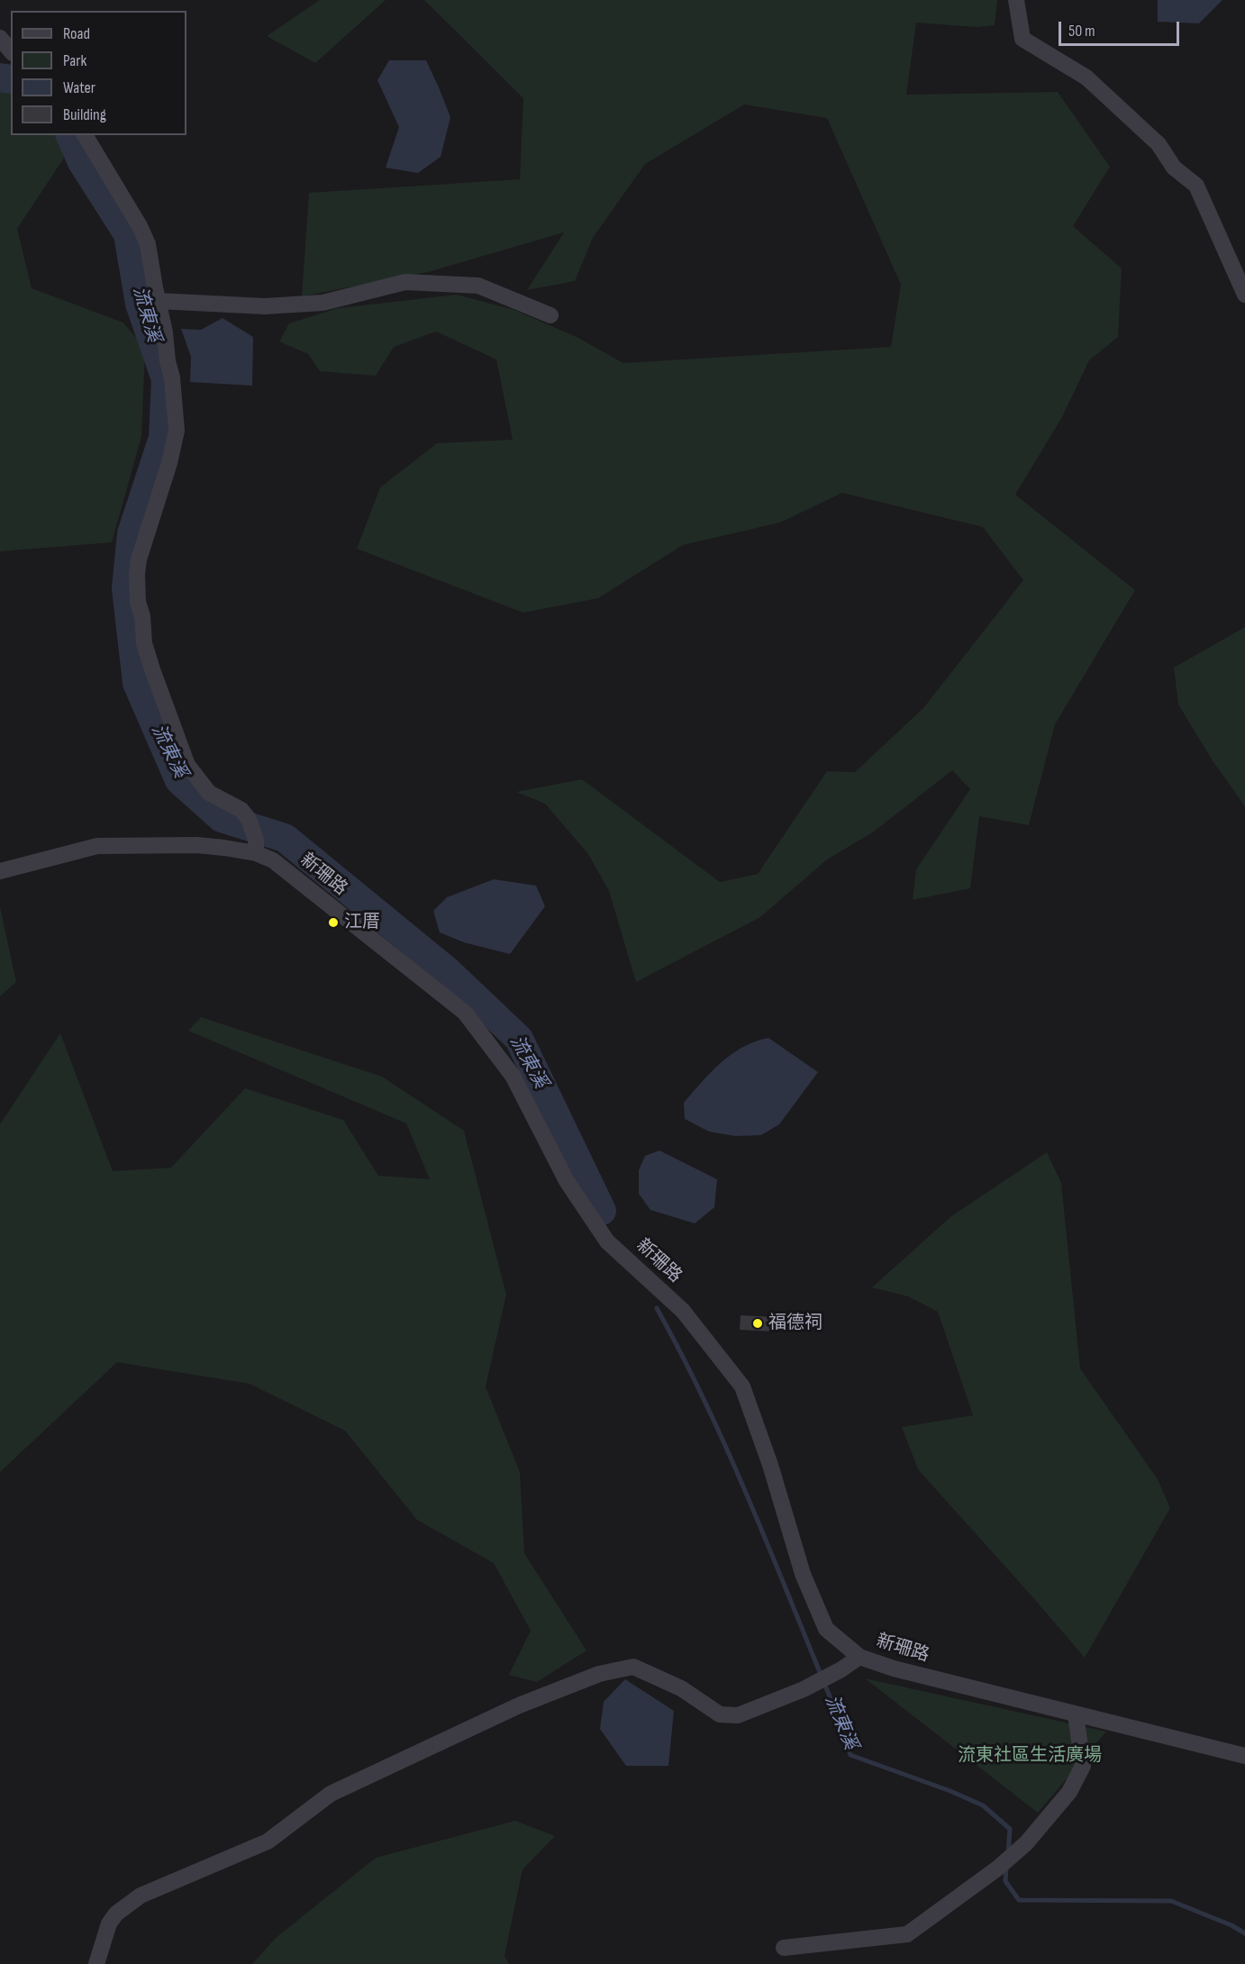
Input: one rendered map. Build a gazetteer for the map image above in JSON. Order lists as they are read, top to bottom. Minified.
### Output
{"streets":{"street":["新珊路"]},"water":["流東溪"],"parks":["流東社區生活廣場"],"places":["江厝","福德祠"],"legend":["Road","Park","Water","Building"],"scale_bar":"50 m"}
